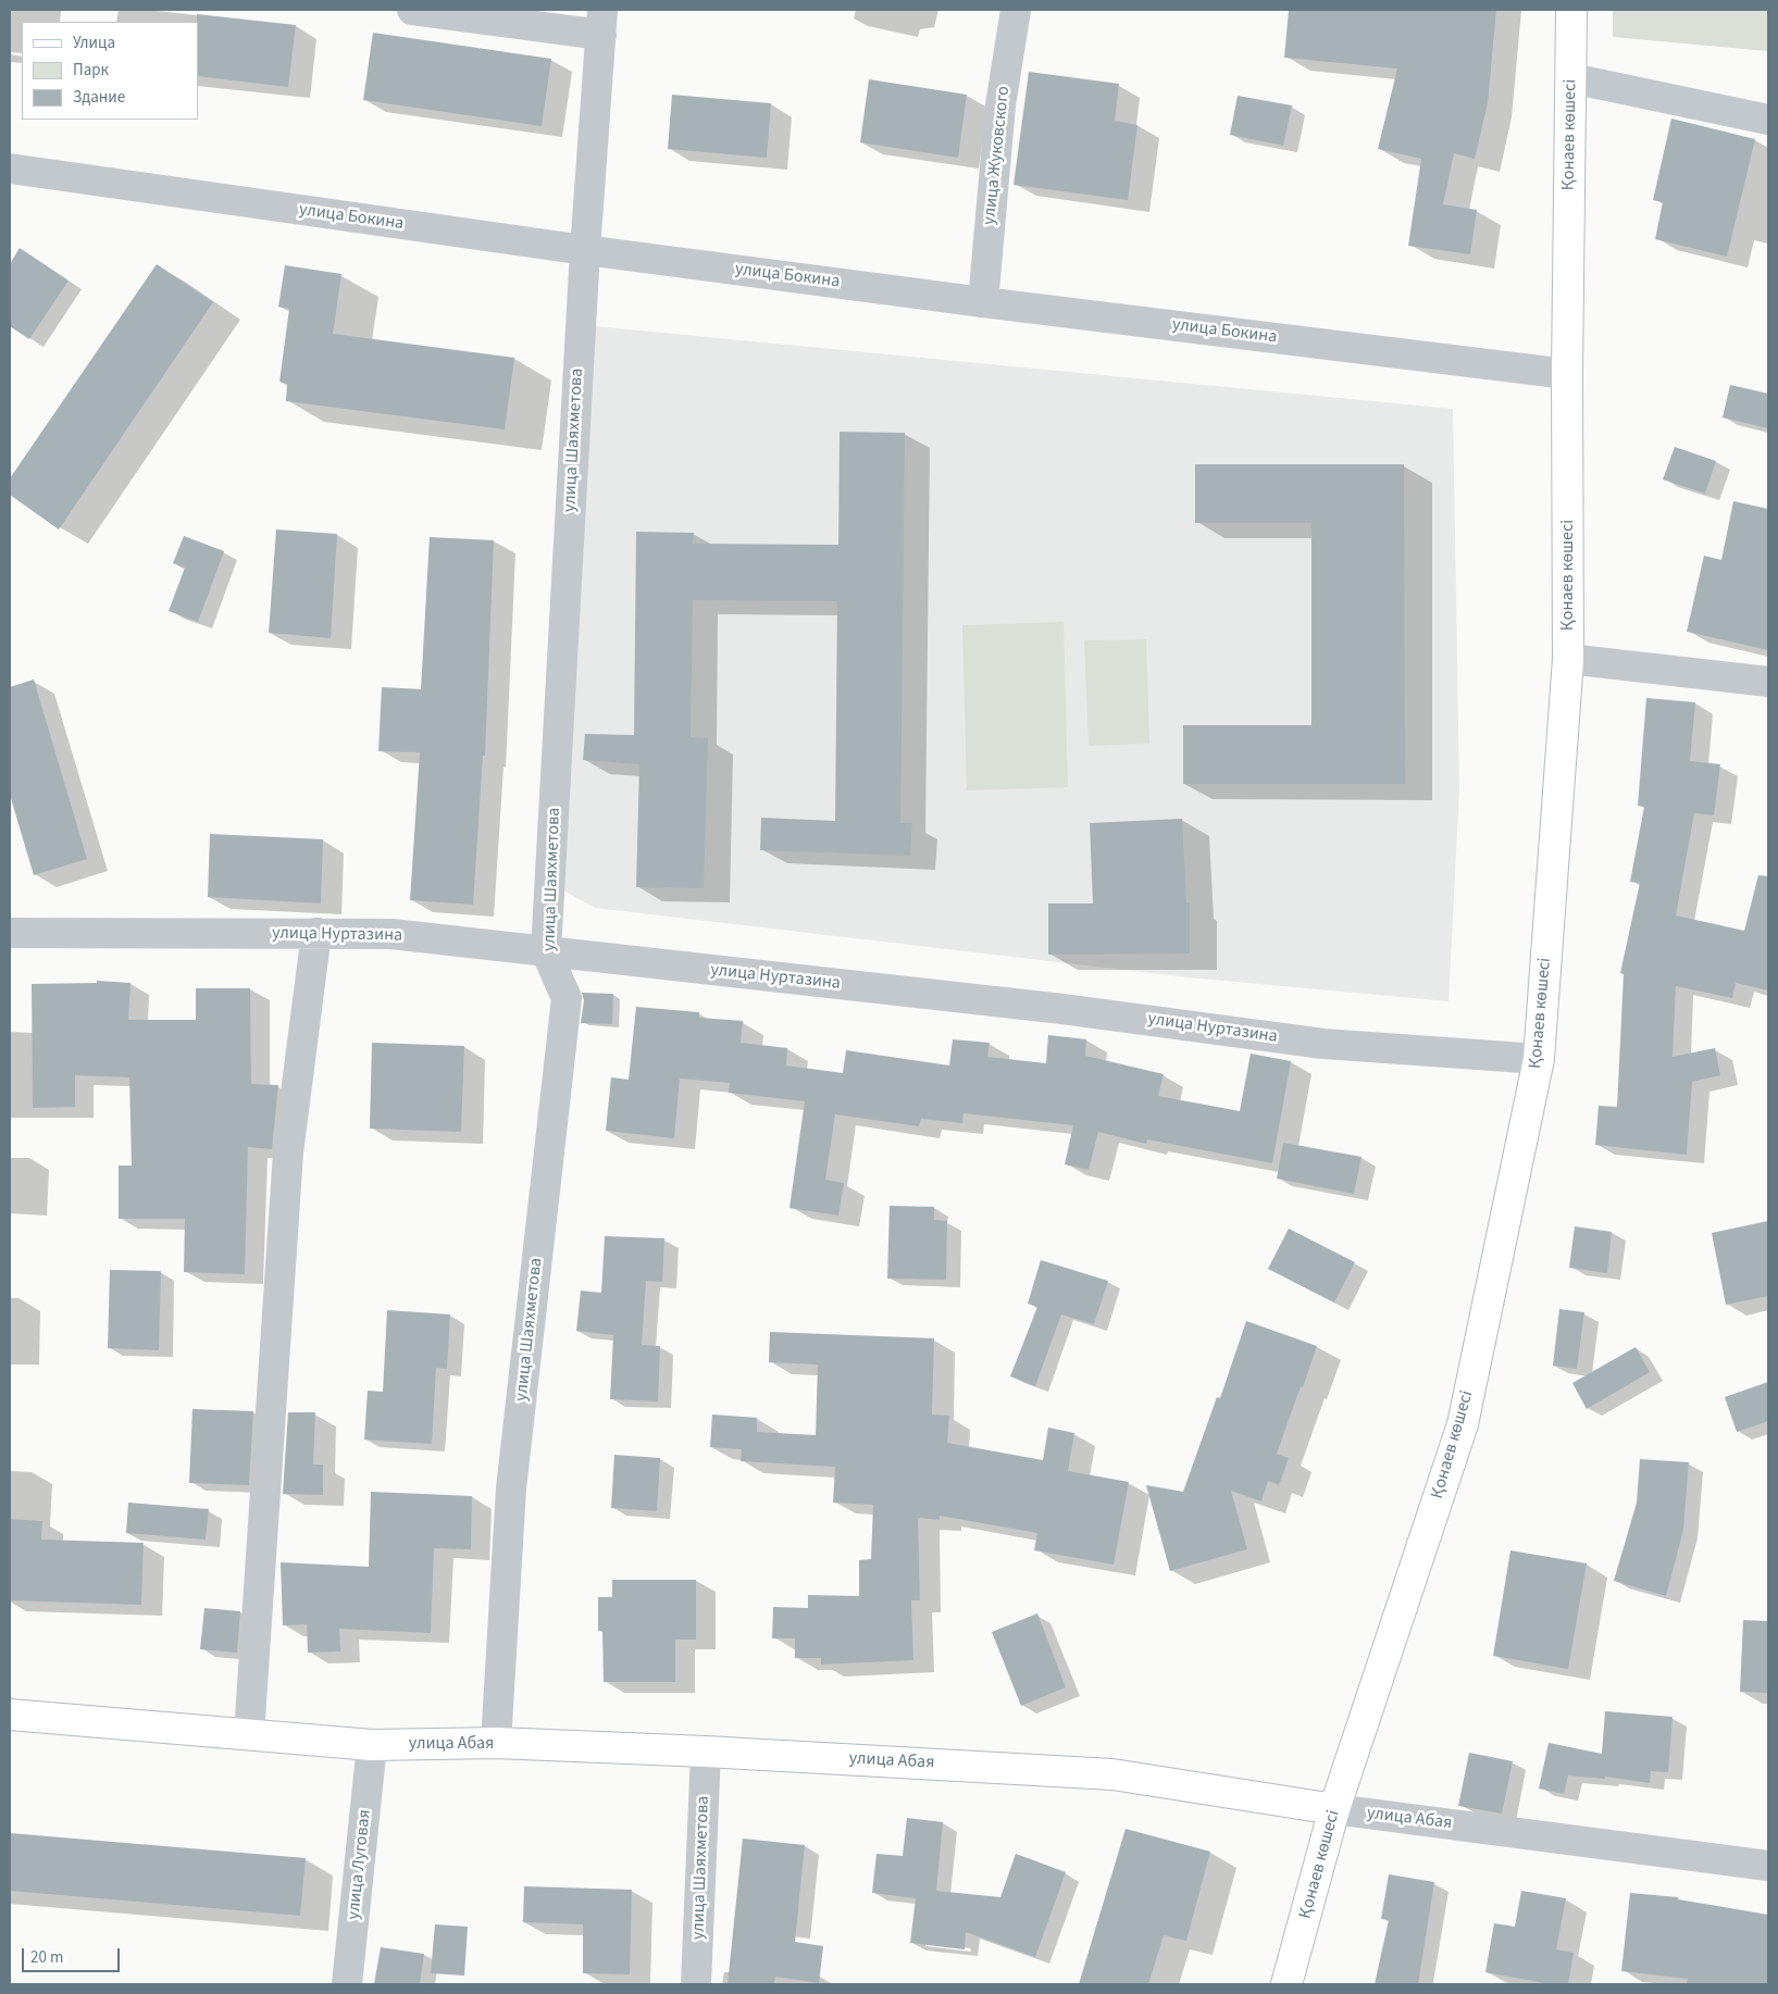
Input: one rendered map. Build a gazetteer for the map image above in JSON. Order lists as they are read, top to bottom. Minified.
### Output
{"streets":{"main road":["Қонаев көшесі","улица Абая"],"street":["улица Жуковского","улица Бокина","улица Шаяхметова","улица Нуртазина","улица Луговая"]},"crossings":[["Қонаев көшесі","улица Бокина"],["Қонаев көшесі","улица Нуртазина"],["Қонаев көшесі","улица Абая"],["улица Жуковского","улица Бокина"],["улица Бокина","улица Шаяхметова"],["улица Шаяхметова","улица Нуртазина"],["улица Шаяхметова","улица Абая"],["улица Абая","улица Луговая"]],"legend":["Улица","Парк","Здание"],"scale_bar":"20 m"}
